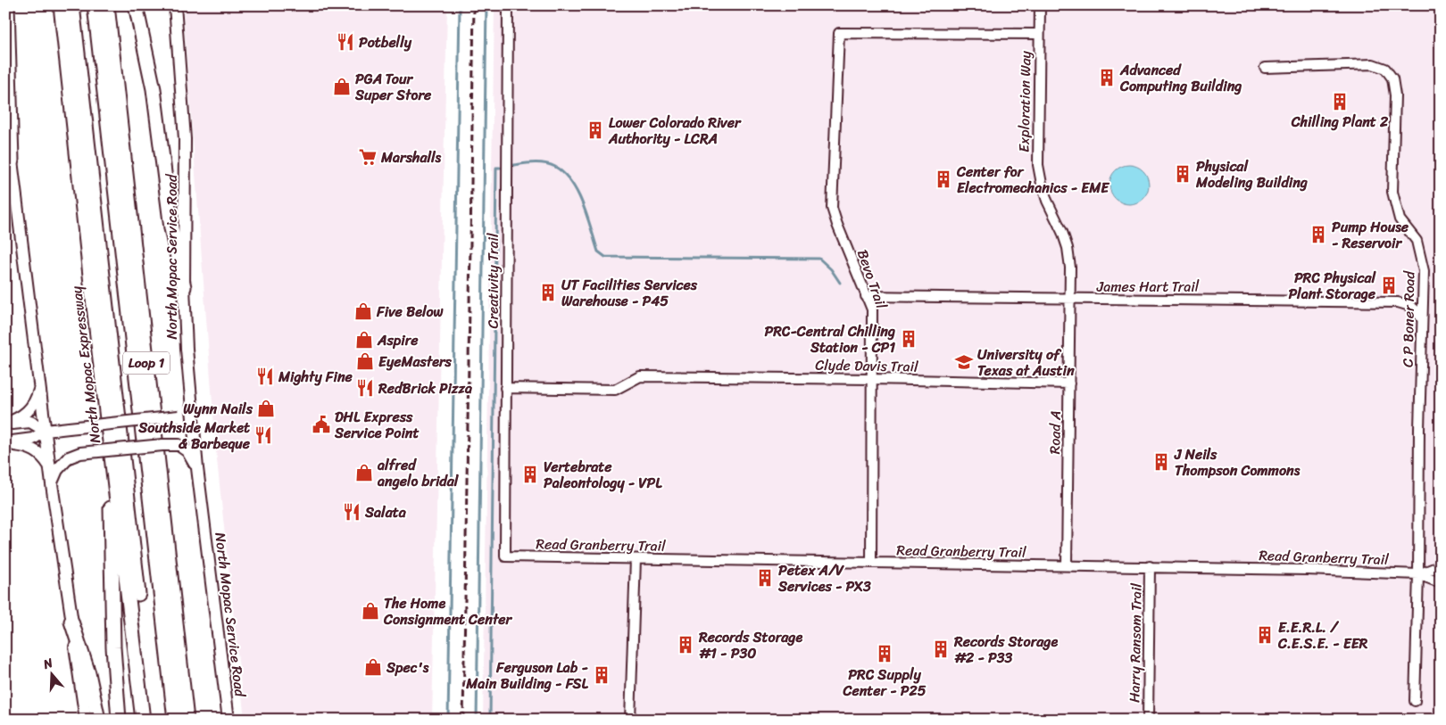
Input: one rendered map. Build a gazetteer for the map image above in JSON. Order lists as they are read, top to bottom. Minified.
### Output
{"streets":{"highway":["Loop 1","North Mopac Expressway"],"main road":["North Mopac Service Road"],"street":["Exploration Way","Bevo Trail","Creativity Trail","James Hart Trail","C P Boner Road","Clyde Davis Trail","Road A","Read Granberry Trail","Harry Ransom Trail"]},"crossings":[["Exploration Way","Bevo Trail"],["Exploration Way","James Hart Trail"],["Exploration Way","Road A"],["Bevo Trail","James Hart Trail"],["Bevo Trail","Clyde Davis Trail"],["Bevo Trail","Read Granberry Trail"],["Creativity Trail","Clyde Davis Trail"],["Creativity Trail","Read Granberry Trail"],["James Hart Trail","C P Boner Road"],["James Hart Trail","Road A"],["C P Boner Road","Read Granberry Trail"],["Clyde Davis Trail","Road A"],["Road A","Read Granberry Trail"],["Read Granberry Trail","Harry Ransom Trail"]],"places":{"restaurant":["Potbelly","Mighty Fine","RedBrick Pizza","Southside Market & Barbeque","Salata"],"building":["Advanced Computing Building","Chilling Plant 2","Lower Colorado River Authority - LCRA","Physical Modeling Building","Center for Electromechanics - EME","Pump House - Reservoir","PRC Physical Plant Storage","UT Facilities Services Warehouse - P45","PRC-Central Chilling Station - CP1","J Neils Thompson Commons","Vertebrate Paleontology - VPL","Petex A/V Services - PX3","E.E.R.L. / C.E.S.E. - EER","Records Storage #1 - P30","Records Storage #2 - P33","PRC Supply Center - P25","Ferguson Lab - Main Building - FSL"],"shop":["PGA Tour Super Store","Five Below","Aspire","EyeMasters","Wynn Nails","alfred angelo bridal","The Home Consignment Center","Spec's"],"supermarket":["Marshalls"],"school or university":["University of Texas at Austin"],"public building":["DHL Express Service Point"]},"north":"top"}
